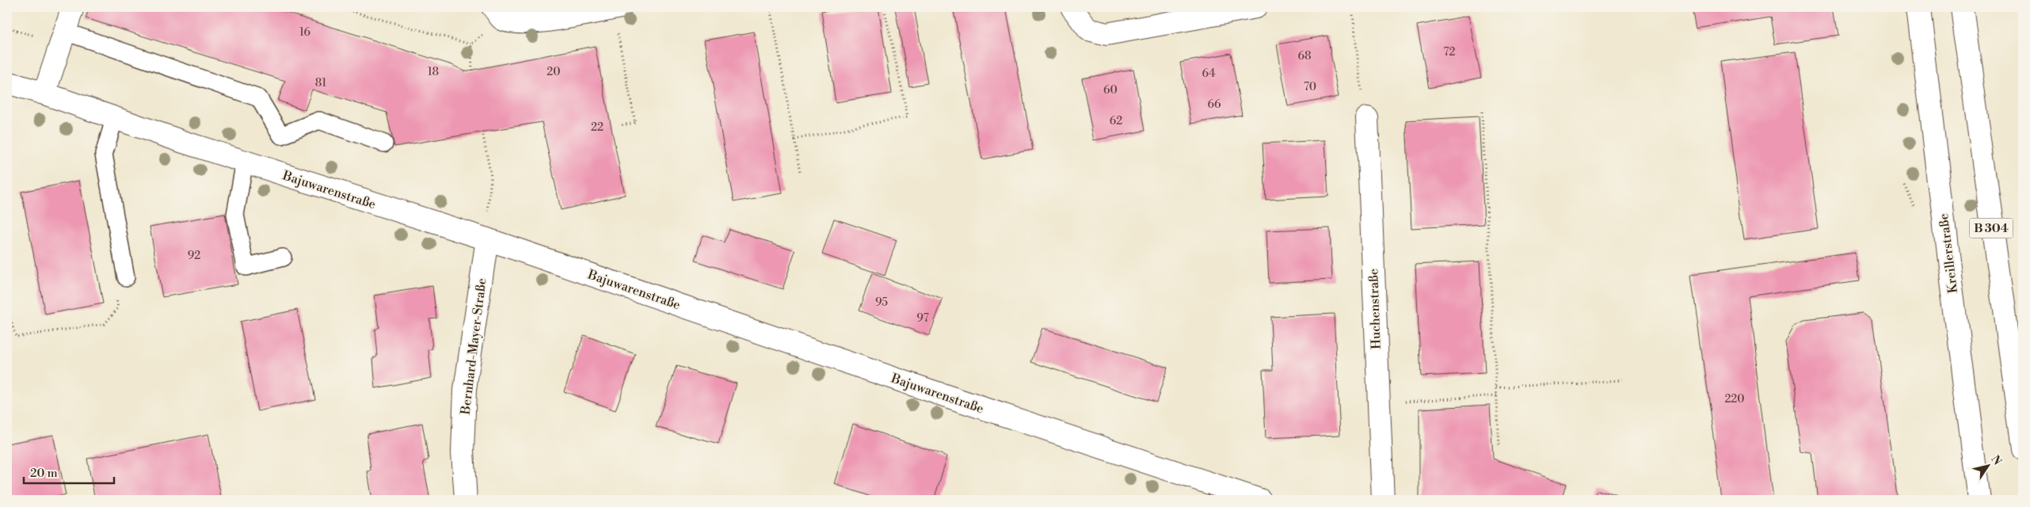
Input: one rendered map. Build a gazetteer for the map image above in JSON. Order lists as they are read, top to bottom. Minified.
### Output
{"streets":{"main road":["Bajuwarenstraße","B 304","Kreillerstraße","Huchenstraße","Bernhard-Mayer-Straße"]},"crossings":[["Bajuwarenstraße","Bernhard-Mayer-Straße"]],"house_numbers":["16","72","68","18","20","64","81","70","60","66","62","22","92","95","97","220"],"scale_bar":"20 m","north":"top right"}
